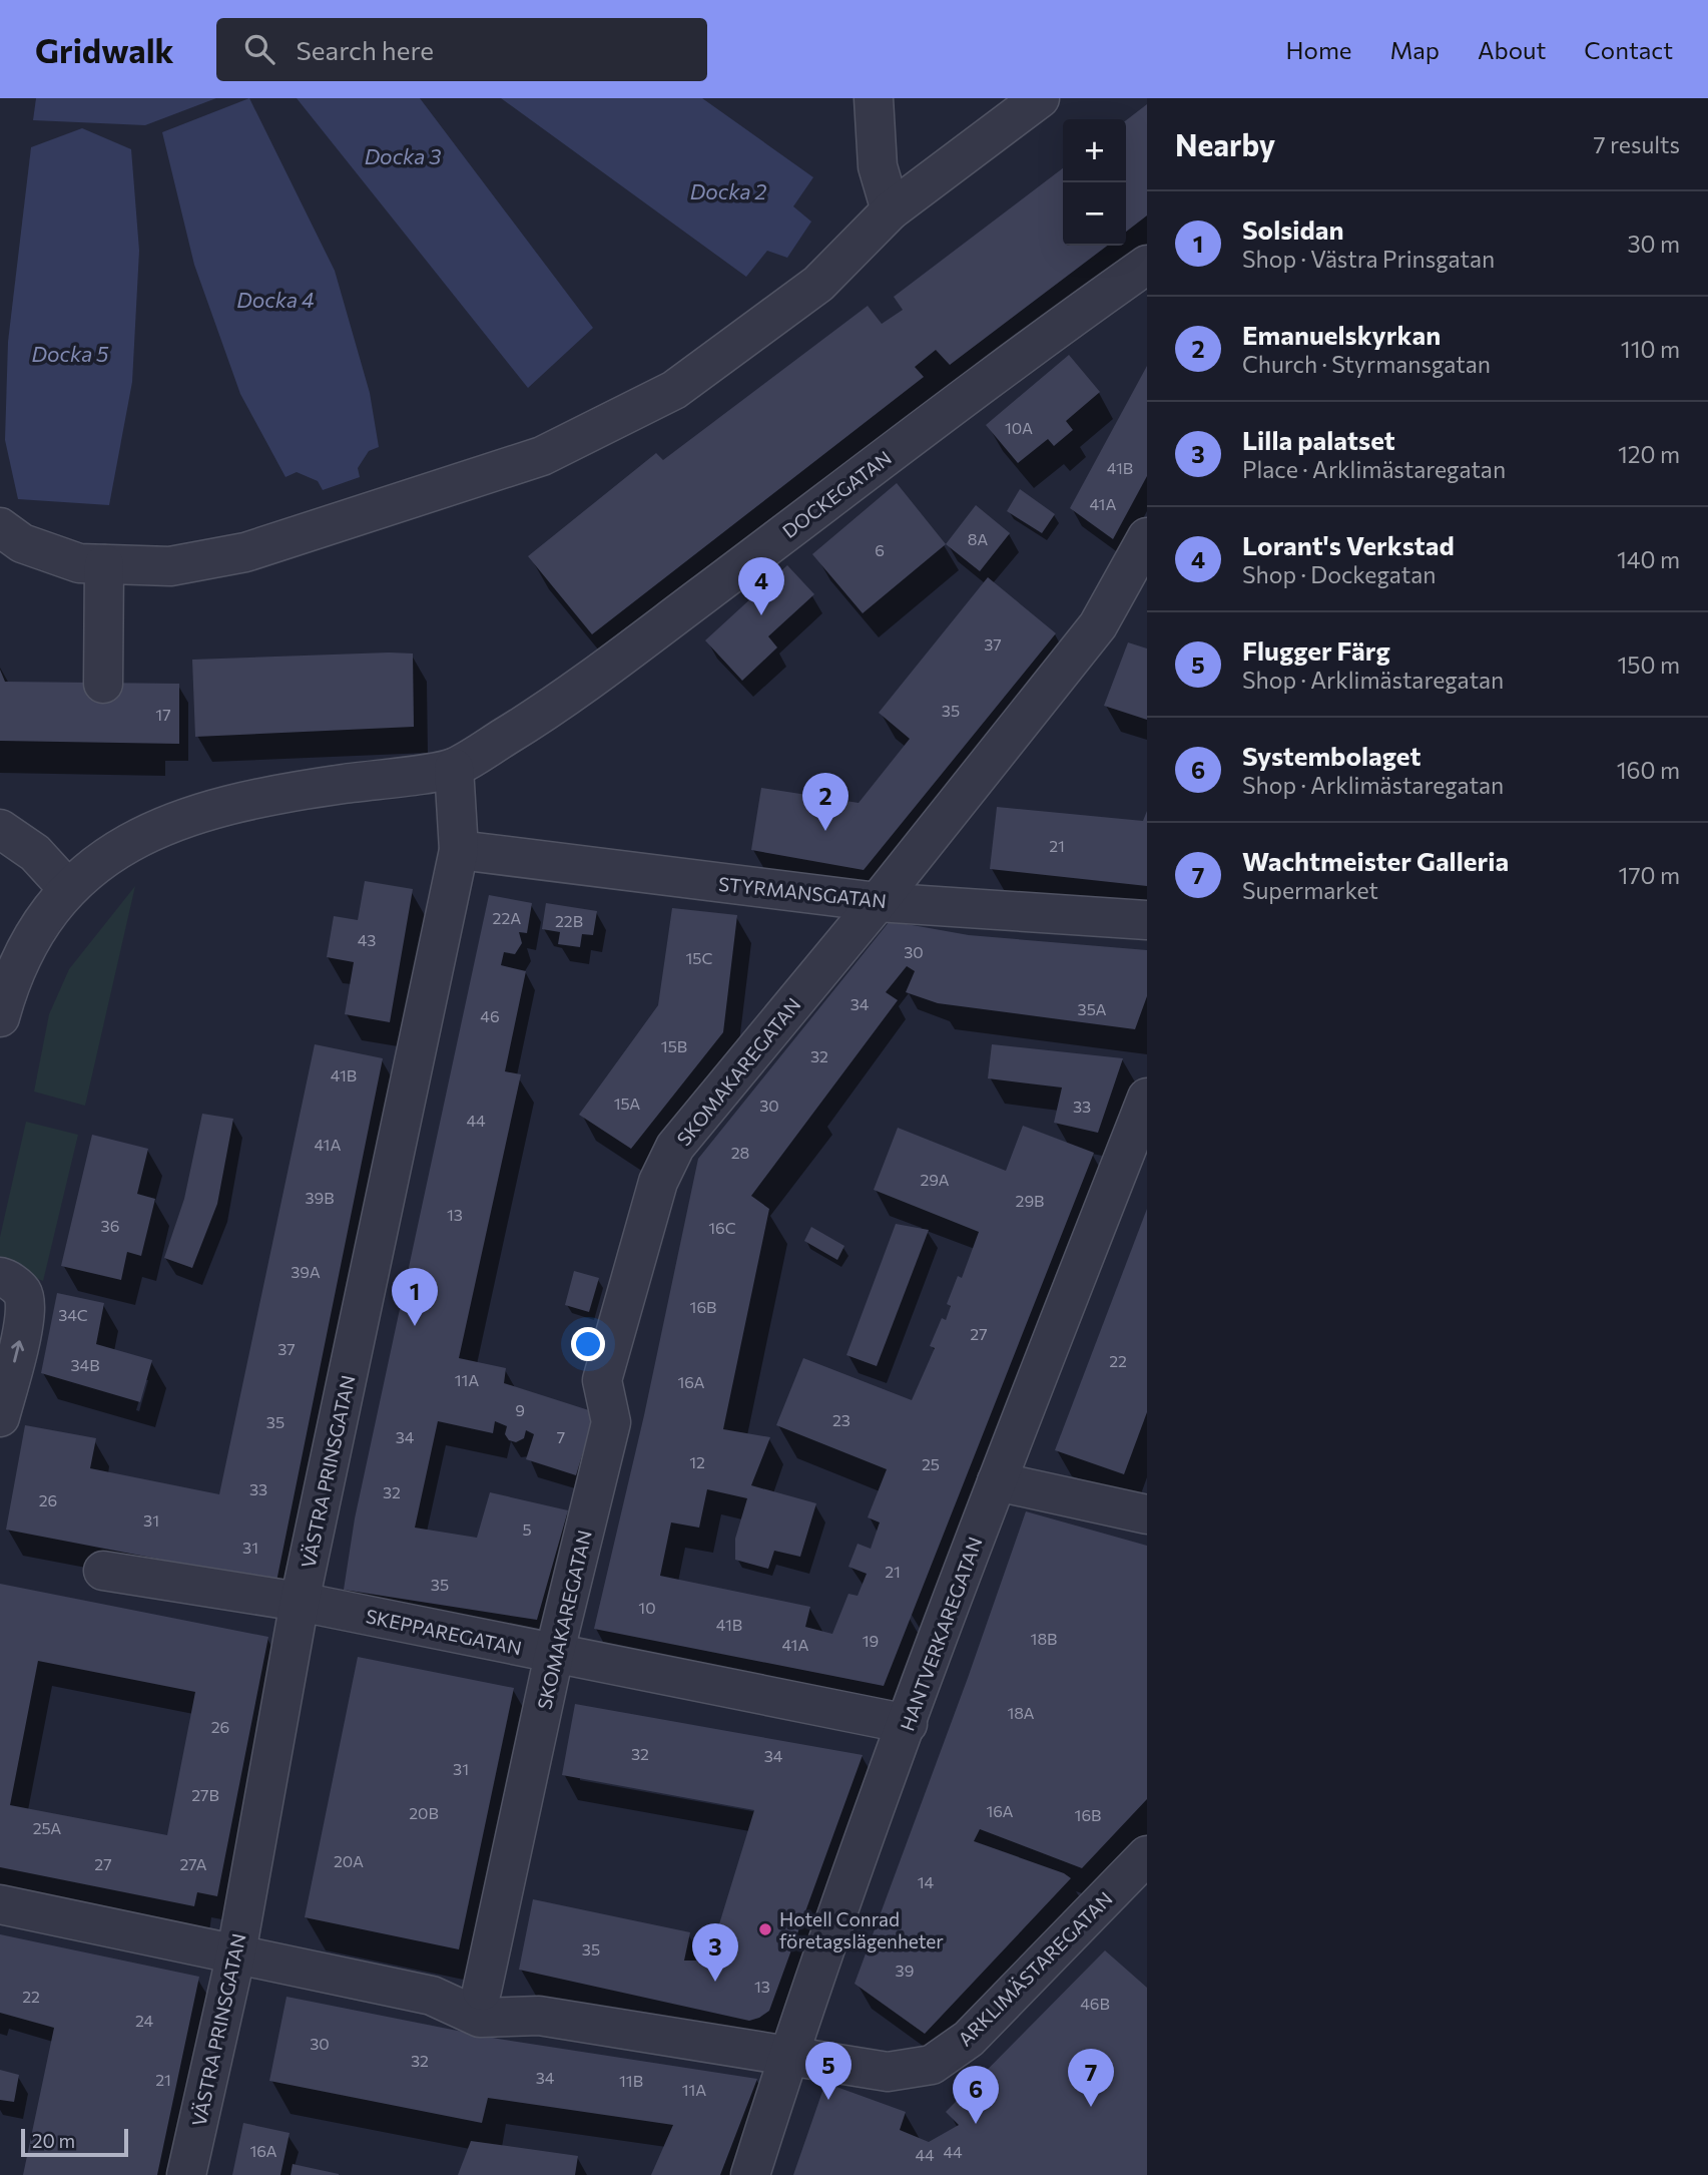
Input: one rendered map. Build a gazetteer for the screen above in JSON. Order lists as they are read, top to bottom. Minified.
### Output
{"streets":{"street":["DOCKEGATAN","STYRMANSGATAN","SKOMAKAREGATAN","VÄSTRA PRINSGATAN","SKEPPAREGATAN","HANTVERKAREGATAN","ARKLIMÄSTAREGATAN"]},"crossings":[["DOCKEGATAN","VÄSTRA PRINSGATAN"],["STYRMANSGATAN","SKOMAKAREGATAN"],["STYRMANSGATAN","VÄSTRA PRINSGATAN"],["SKOMAKAREGATAN","SKEPPAREGATAN"],["SKOMAKAREGATAN","ARKLIMÄSTAREGATAN"],["VÄSTRA PRINSGATAN","SKEPPAREGATAN"],["VÄSTRA PRINSGATAN","ARKLIMÄSTAREGATAN"],["SKEPPAREGATAN","HANTVERKAREGATAN"],["HANTVERKAREGATAN","ARKLIMÄSTAREGATAN"]],"water":["Docka 3","Docka 2","Docka 4","Docka 5"],"places":["Hotell Conrad företagslägenheter"],"house_numbers":["10A","41B","41A","8A","6","37","35","17","21","22A","22B","43","30","15C","34","35A","46","15B","32","41B","15A","30","33","44","41A","28","29A","39B","29B","13","36","16C","39A","16B","34C","27","37","22","34B","11A","16A","9","23","35","34","7","12","25","33","32","26","31","5","31","21","35","10","41B","18B","19","41A","18A","26","32","34","31","27B","16A","20B","16B","25A","20A","27","27A","14","35","39","13","22","46B","24","30","32","34","21","11B","11A","16A","44","44"],"scale_bar":"20 m","page":{"header":"Gridwalk","search":"Search here","nav":["Home","Map","About","Contact"],"heading":["Nearby","7 results"],"map_buttons":["+","−"],"list":[{"mark":"1","name":"Solsidan","note":"Shop · Västra Prinsgatan","value":"30 m"},{"mark":"2","name":"Emanuelskyrkan","note":"Church · Styrmansgatan","value":"110 m"},{"mark":"3","name":"Lilla palatset","note":"Place · Arklimästaregatan","value":"120 m"},{"mark":"4","name":"Lorant's Verkstad","note":"Shop · Dockegatan","value":"140 m"},{"mark":"5","name":"Flugger Färg","note":"Shop · Arklimästaregatan","value":"150 m"},{"mark":"6","name":"Systembolaget","note":"Shop · Arklimästaregatan","value":"160 m"},{"mark":"7","name":"Wachtmeister Galleria","note":"Supermarket","value":"170 m"}],"pins":["4","2","1","3","5","7","6"],"scale":"20 m"}}
